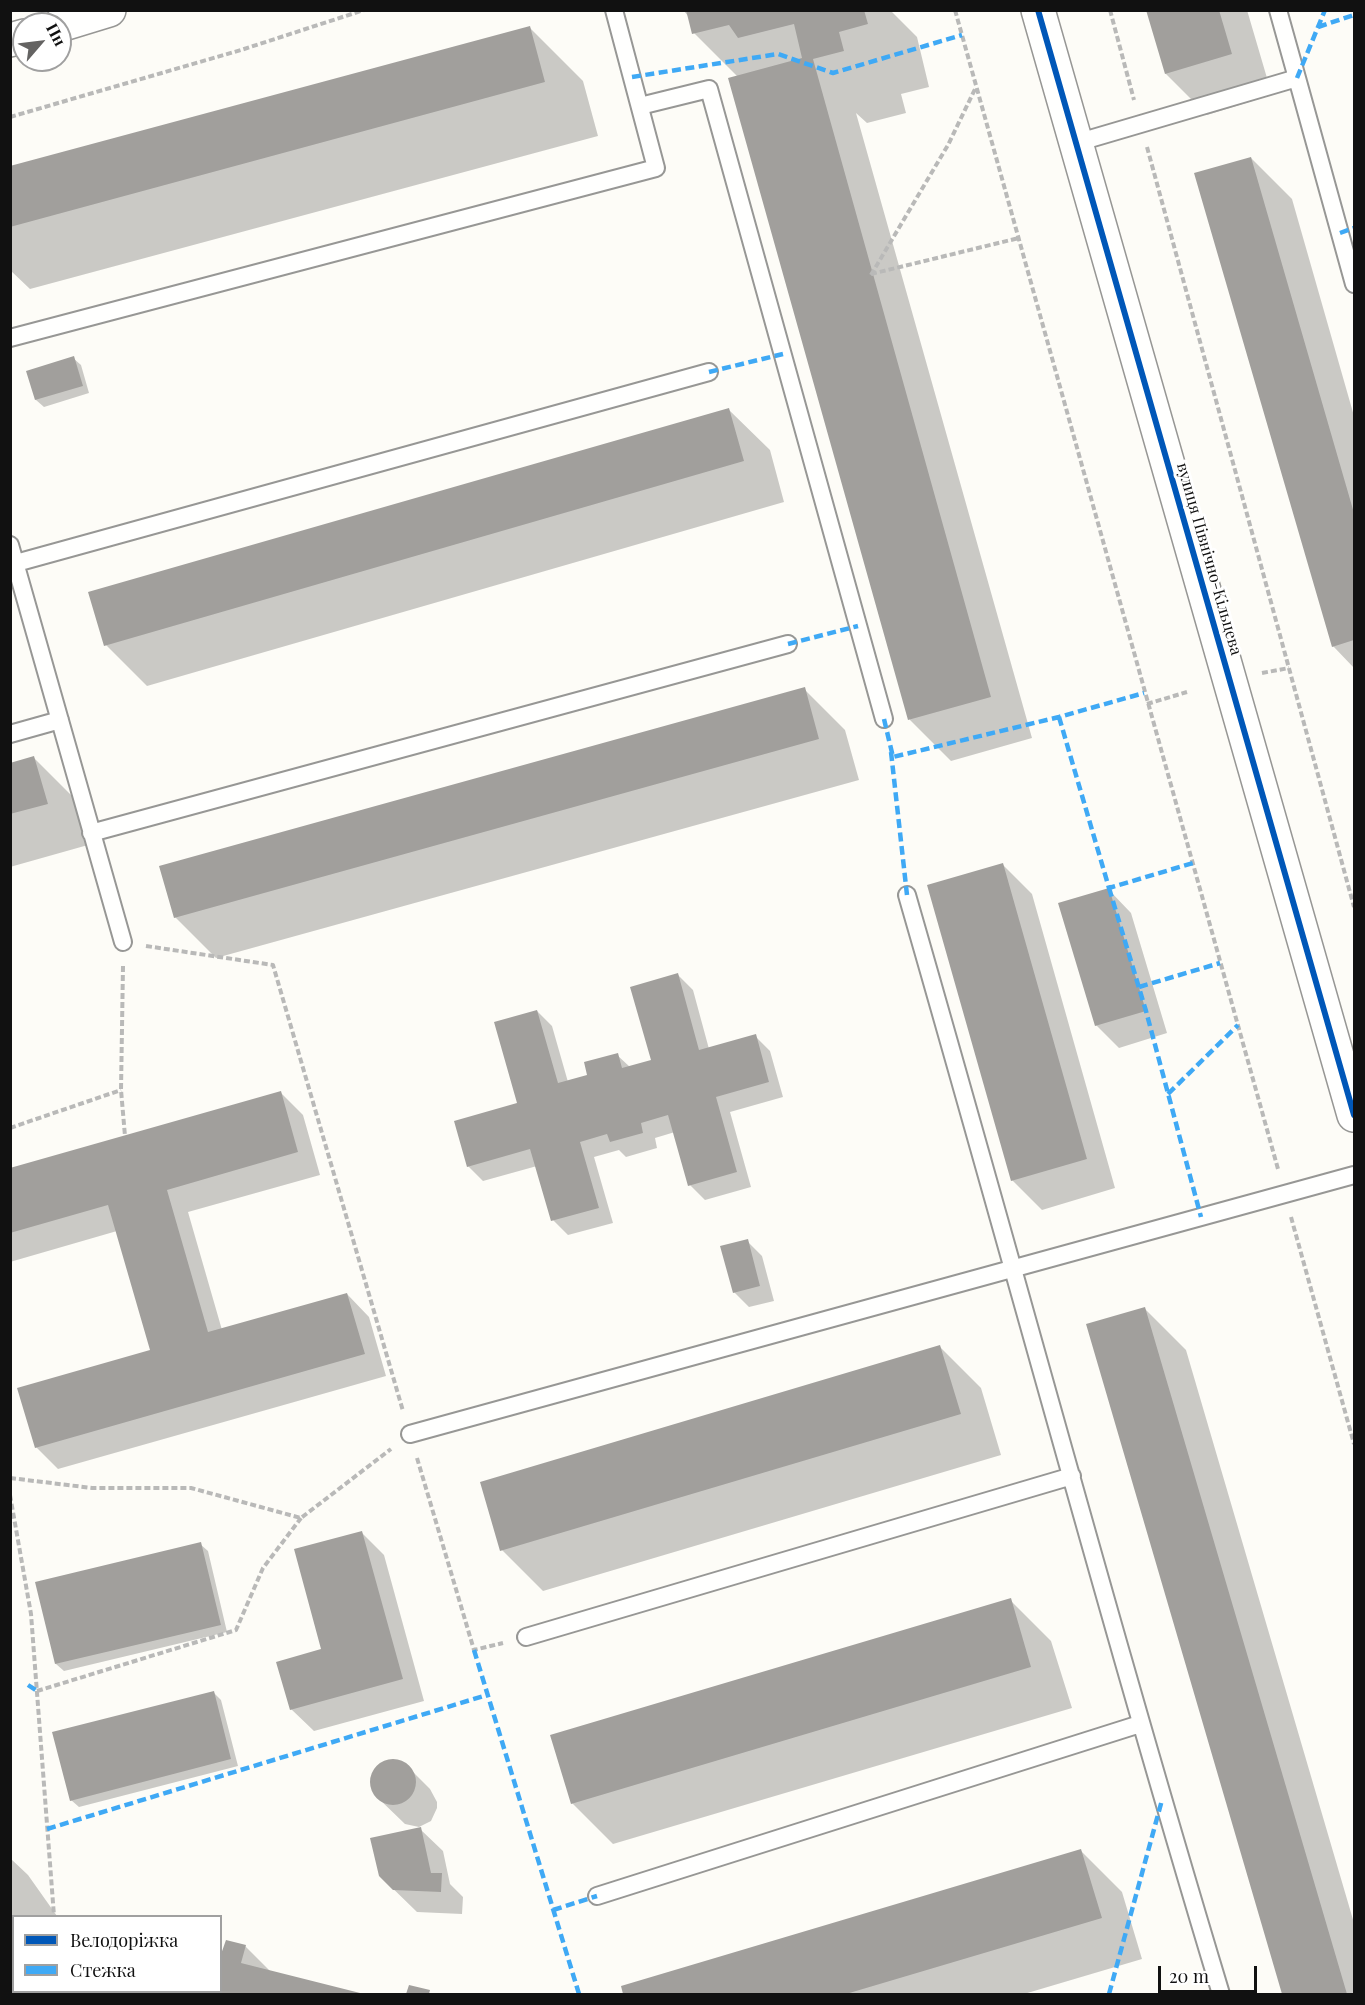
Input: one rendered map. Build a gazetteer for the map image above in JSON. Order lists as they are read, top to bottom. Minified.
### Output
{"streets":{"street":["вулиця Північно-Кільцева"]},"legend":["Велодоріжка","Стежка"],"scale_bar":"20 m","north":"top right"}
